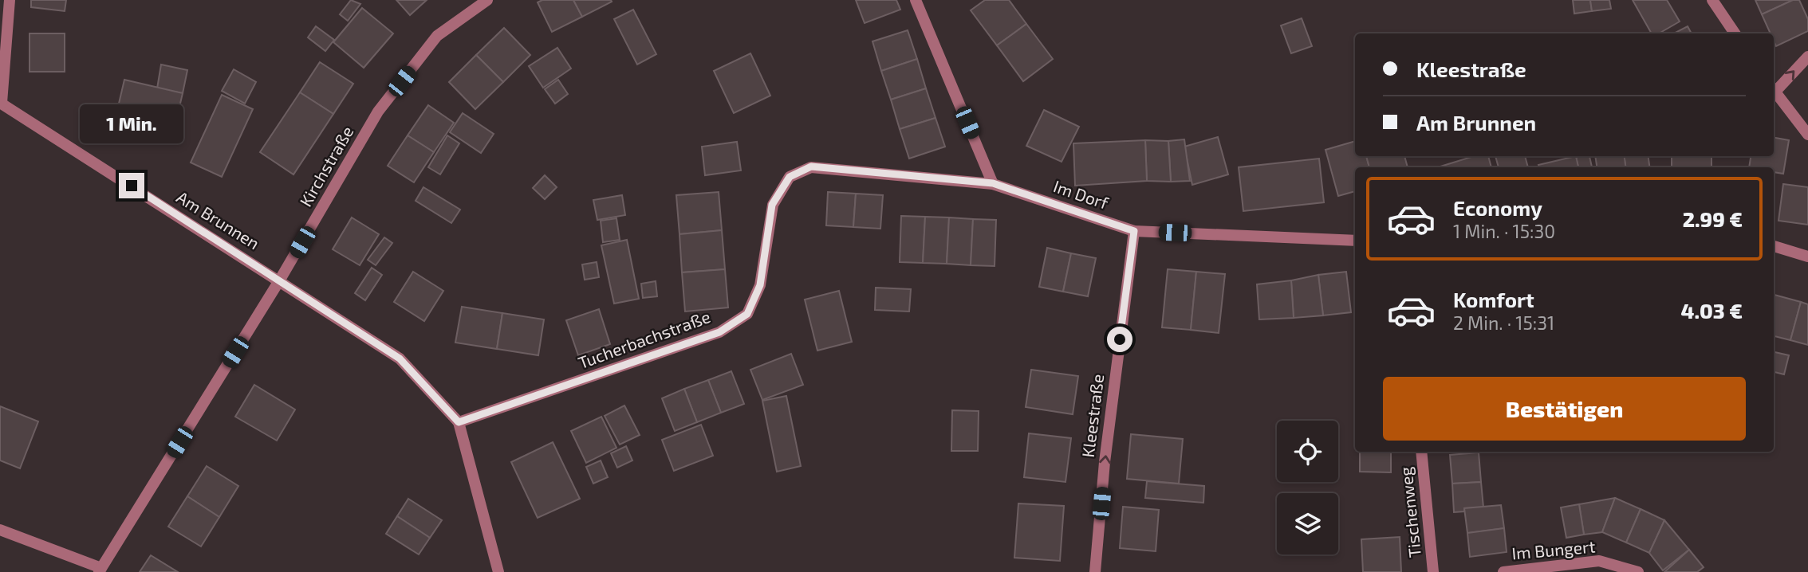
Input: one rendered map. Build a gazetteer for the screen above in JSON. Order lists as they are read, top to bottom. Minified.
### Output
{"streets":{"street":["Kirchstraße","Im Dorf","Am Brunnen","Tucherbachstraße","Kleestraße","Tischenweg","Im Bungert"]},"crossings":[["Kirchstraße","Am Brunnen"],["Im Dorf","Tucherbachstraße"],["Im Dorf","Kleestraße"],["Am Brunnen","Tucherbachstraße"]],"one_way":["Kleestraße"],"page":{"banner":["Kleestraße","Am Brunnen"],"bubble":"1 Min.","list":[{"name":"Economy","note":"1 Min. · 15:30","value":"2.99 €"},{"name":"Komfort","note":"2 Min. · 15:31","value":"4.03 €"}],"buttons":"Bestätigen"}}
